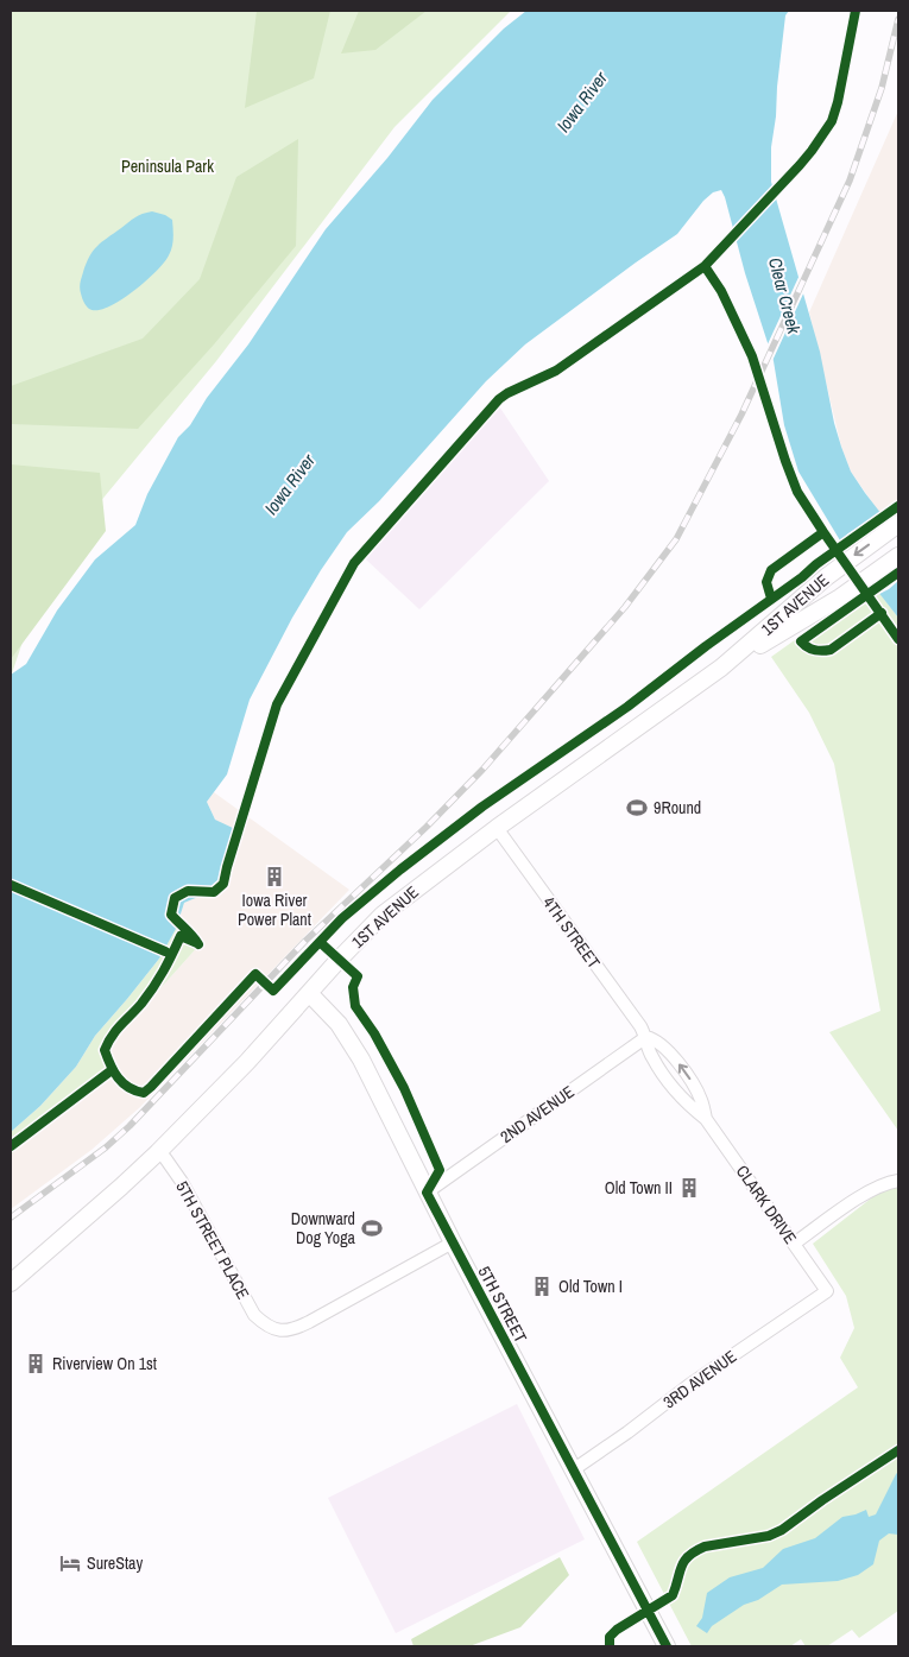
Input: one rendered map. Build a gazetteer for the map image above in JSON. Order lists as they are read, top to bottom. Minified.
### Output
{"streets":{"main road":["1ST AVENUE","5TH STREET"],"street":["4TH STREET","2ND AVENUE","CLARK DRIVE","5TH STREET PLACE","3RD AVENUE"]},"crossings":[["1ST AVENUE","4TH STREET"],["1ST AVENUE","5TH STREET PLACE"],["1ST AVENUE","5TH STREET"],["4TH STREET","2ND AVENUE"],["4TH STREET","CLARK DRIVE"],["2ND AVENUE","CLARK DRIVE"],["2ND AVENUE","5TH STREET"],["CLARK DRIVE","3RD AVENUE"],["5TH STREET PLACE","5TH STREET"],["5TH STREET","3RD AVENUE"]],"water":["Iowa River","Clear Creek"],"parks":["Peninsula Park"],"places":{"sports":["9Round","Downward Dog Yoga"],"building":["Iowa River Power Plant","Old Town II","Old Town I","Riverview On 1st"],"hotel":["SureStay"]}}
